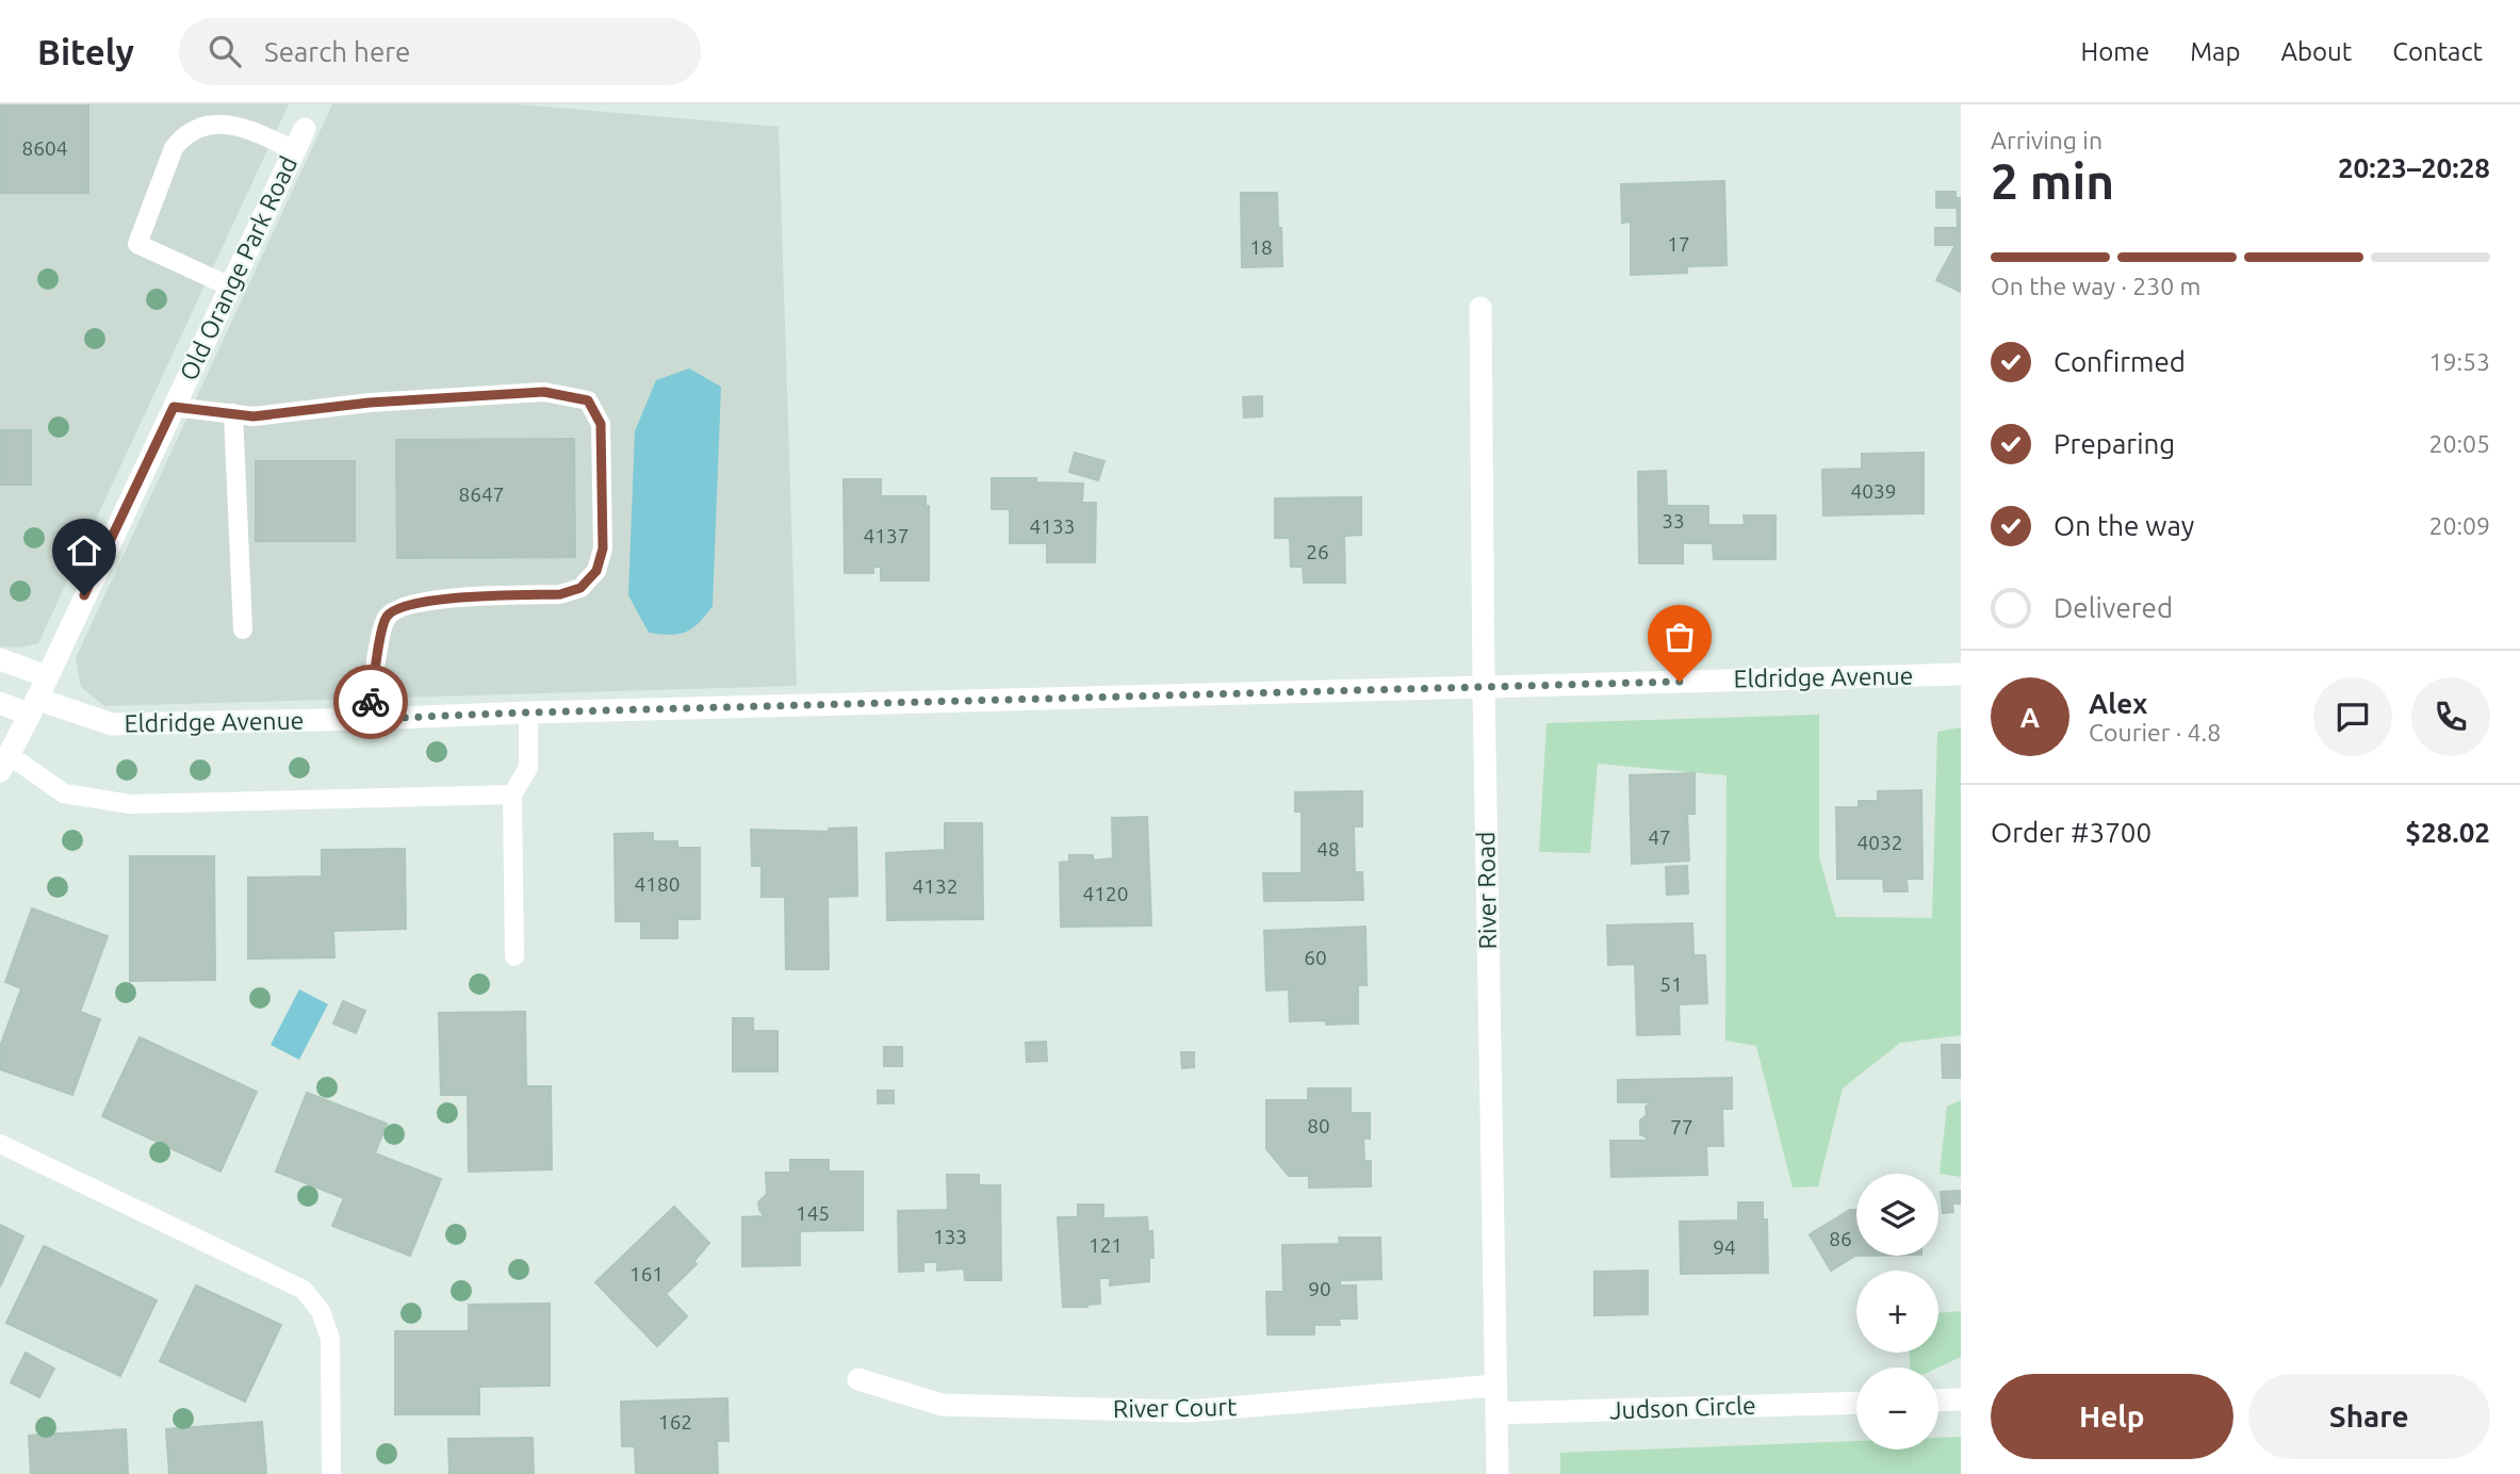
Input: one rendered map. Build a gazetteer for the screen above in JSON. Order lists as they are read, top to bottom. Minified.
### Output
{"streets":{"street":["Old Orange Park Road","Eldridge Avenue","River Road","River Court","Judson Circle"]},"crossings":[["Old Orange Park Road","Eldridge Avenue"],["Eldridge Avenue","River Road"],["River Road","River Court"],["River Road","Judson Circle"]],"house_numbers":["8604","17","18","4039","8647","33","4133","4137","26","47","4032","48","4180","4132","4120","60","51","80","77","145","133","86","121","94","161","90","162"],"page":{"header":"Bitely","search":"Search here","nav":["Home","Map","About","Contact"],"heading":["2 min","Arriving in","20:23–20:28"],"panel":["Alex","Courier · 4.8","Order #3700","$28.02"],"bar":"On the way · 230 m","list":[["Confirmed","19:53"],["Preparing","20:05"],["On the way","20:09"],"Delivered"],"round":"A","map_buttons":["+","−"],"buttons":["Help","Share"]}}
